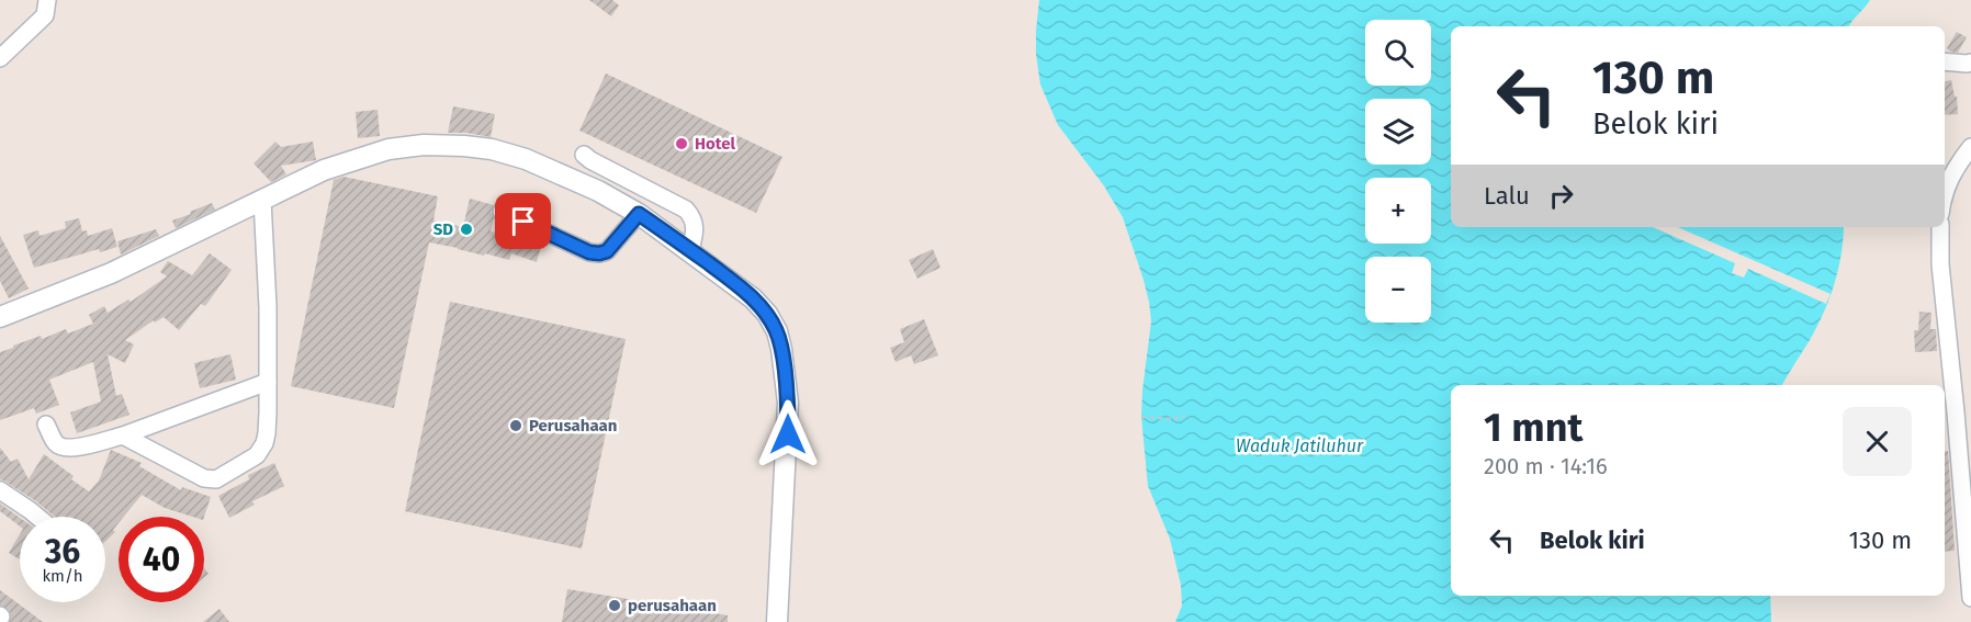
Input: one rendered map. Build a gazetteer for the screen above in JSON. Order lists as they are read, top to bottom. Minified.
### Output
{"water":["Waduk Jatiluhur"],"places":["Hotel","SD","Perusahaan","perusahaan"],"page":{"map_buttons":["+","−"],"turn":["130 m","Belok kiri"],"then":"Lalu","heading":["1 mnt","200 m · 14:16"],"list":[{"name":"Belok kiri","value":"130 m"}],"speed":"36 km/h","limit":"40"}}
